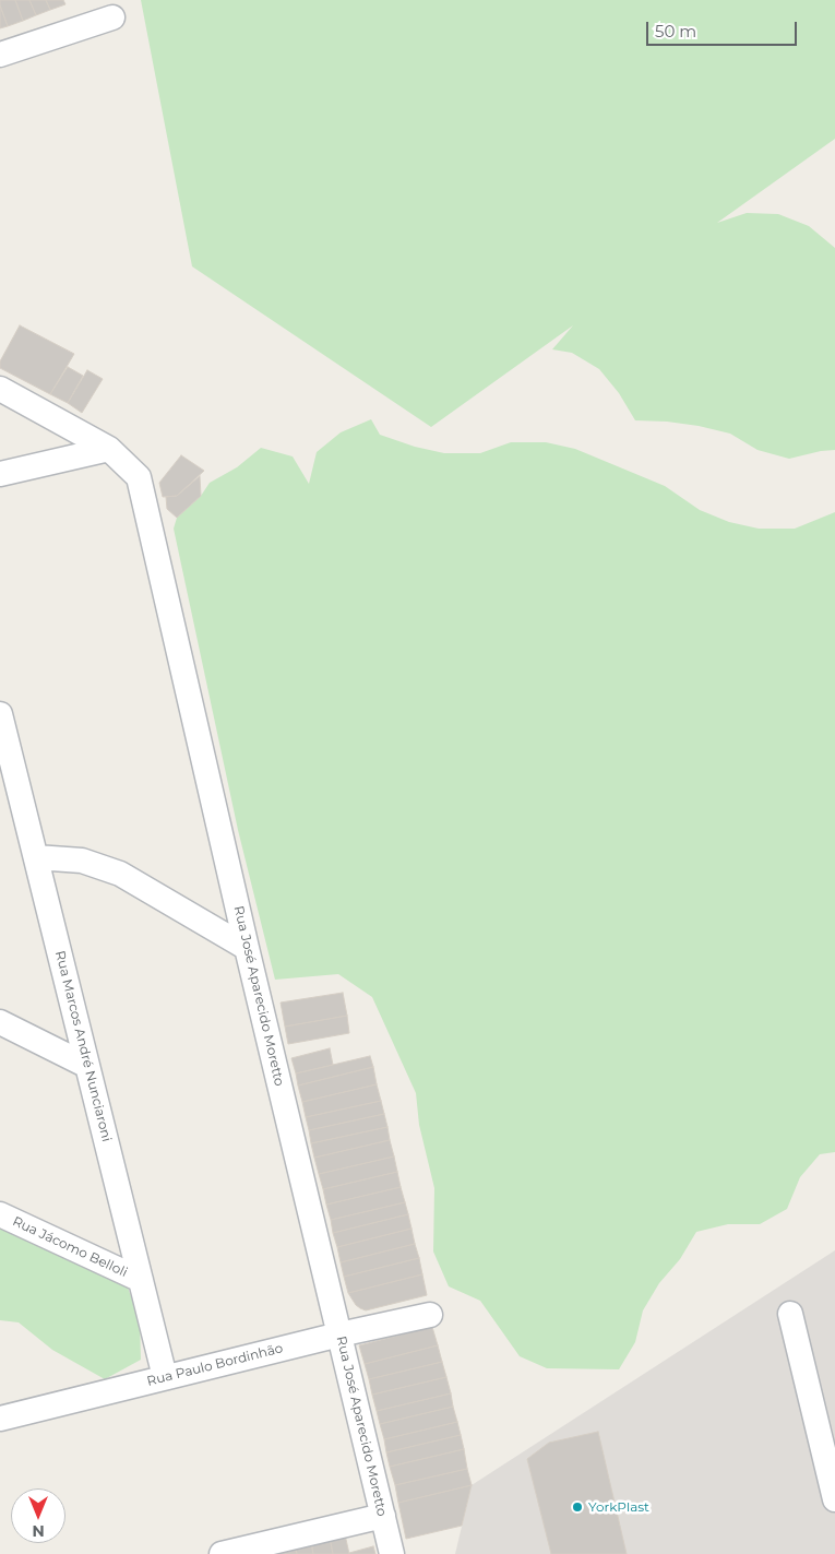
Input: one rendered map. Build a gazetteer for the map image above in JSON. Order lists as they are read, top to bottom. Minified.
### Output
{"streets":{"street":["Rua José Aparecido Moretto","Rua Marcos André Nunciaroni","Rua Jácomo Belloli","Rua Paulo Bordinhão"]},"crossings":[["Rua José Aparecido Moretto","Rua Paulo Bordinhão"],["Rua Marcos André Nunciaroni","Rua Jácomo Belloli"],["Rua Marcos André Nunciaroni","Rua Paulo Bordinhão"]],"places":["YorkPlast"],"scale_bar":"50 m","north":"bottom"}
